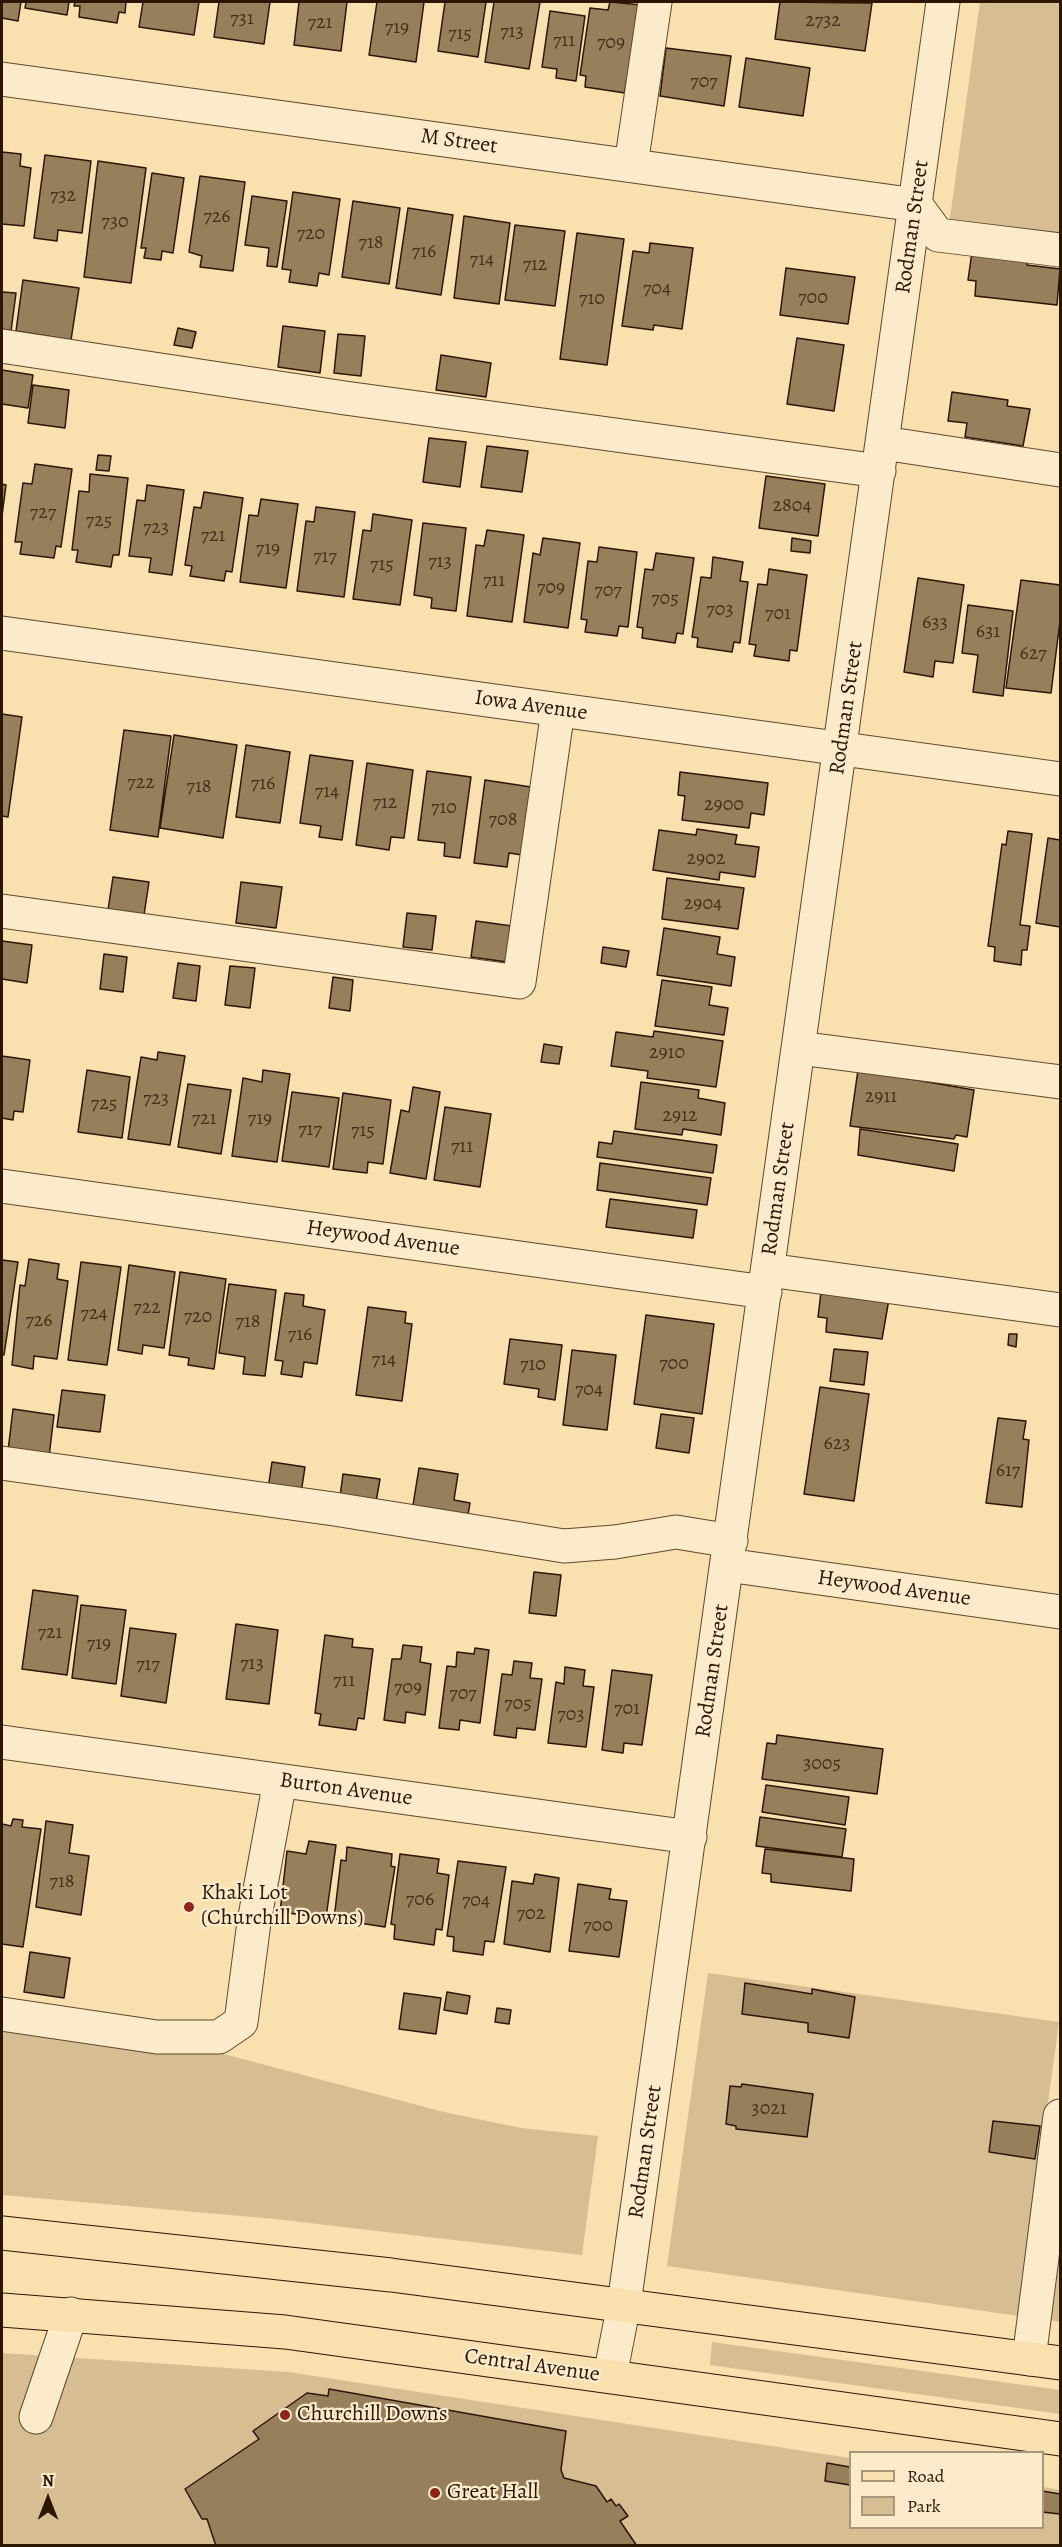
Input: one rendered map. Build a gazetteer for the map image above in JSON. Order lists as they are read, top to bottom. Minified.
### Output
{"streets":{"main road":["Central Avenue"],"street":["M Street","Rodman Street","Iowa Avenue","Heywood Avenue","Burton Avenue"]},"crossings":[["M Street","Rodman Street"],["Rodman Street","Iowa Avenue"],["Rodman Street","Heywood Avenue"],["Rodman Street","Burton Avenue"],["Rodman Street","Central Avenue"]],"places":["Khaki Lot (Churchill Downs)","Churchill Downs","Great Hall"],"house_numbers":["731","2732","721","719","713","715","711","709","707","732","726","730","720","718","716","714","712","704","700","710","2804","727","725","723","721","719","717","713","715","711","709","707","705","703","701","633","631","627","722","716","718","714","712","2900","710","708","2902","2904","2910","2911","723","725","2912","721","719","717","715","711","722","724","720","726","718","716","714","700","710","704","623","617","721","719","713","717","711","709","707","705","701","703","3005","718","706","704","702","700","3021"],"legend":["Road","Park"],"north":"top"}
